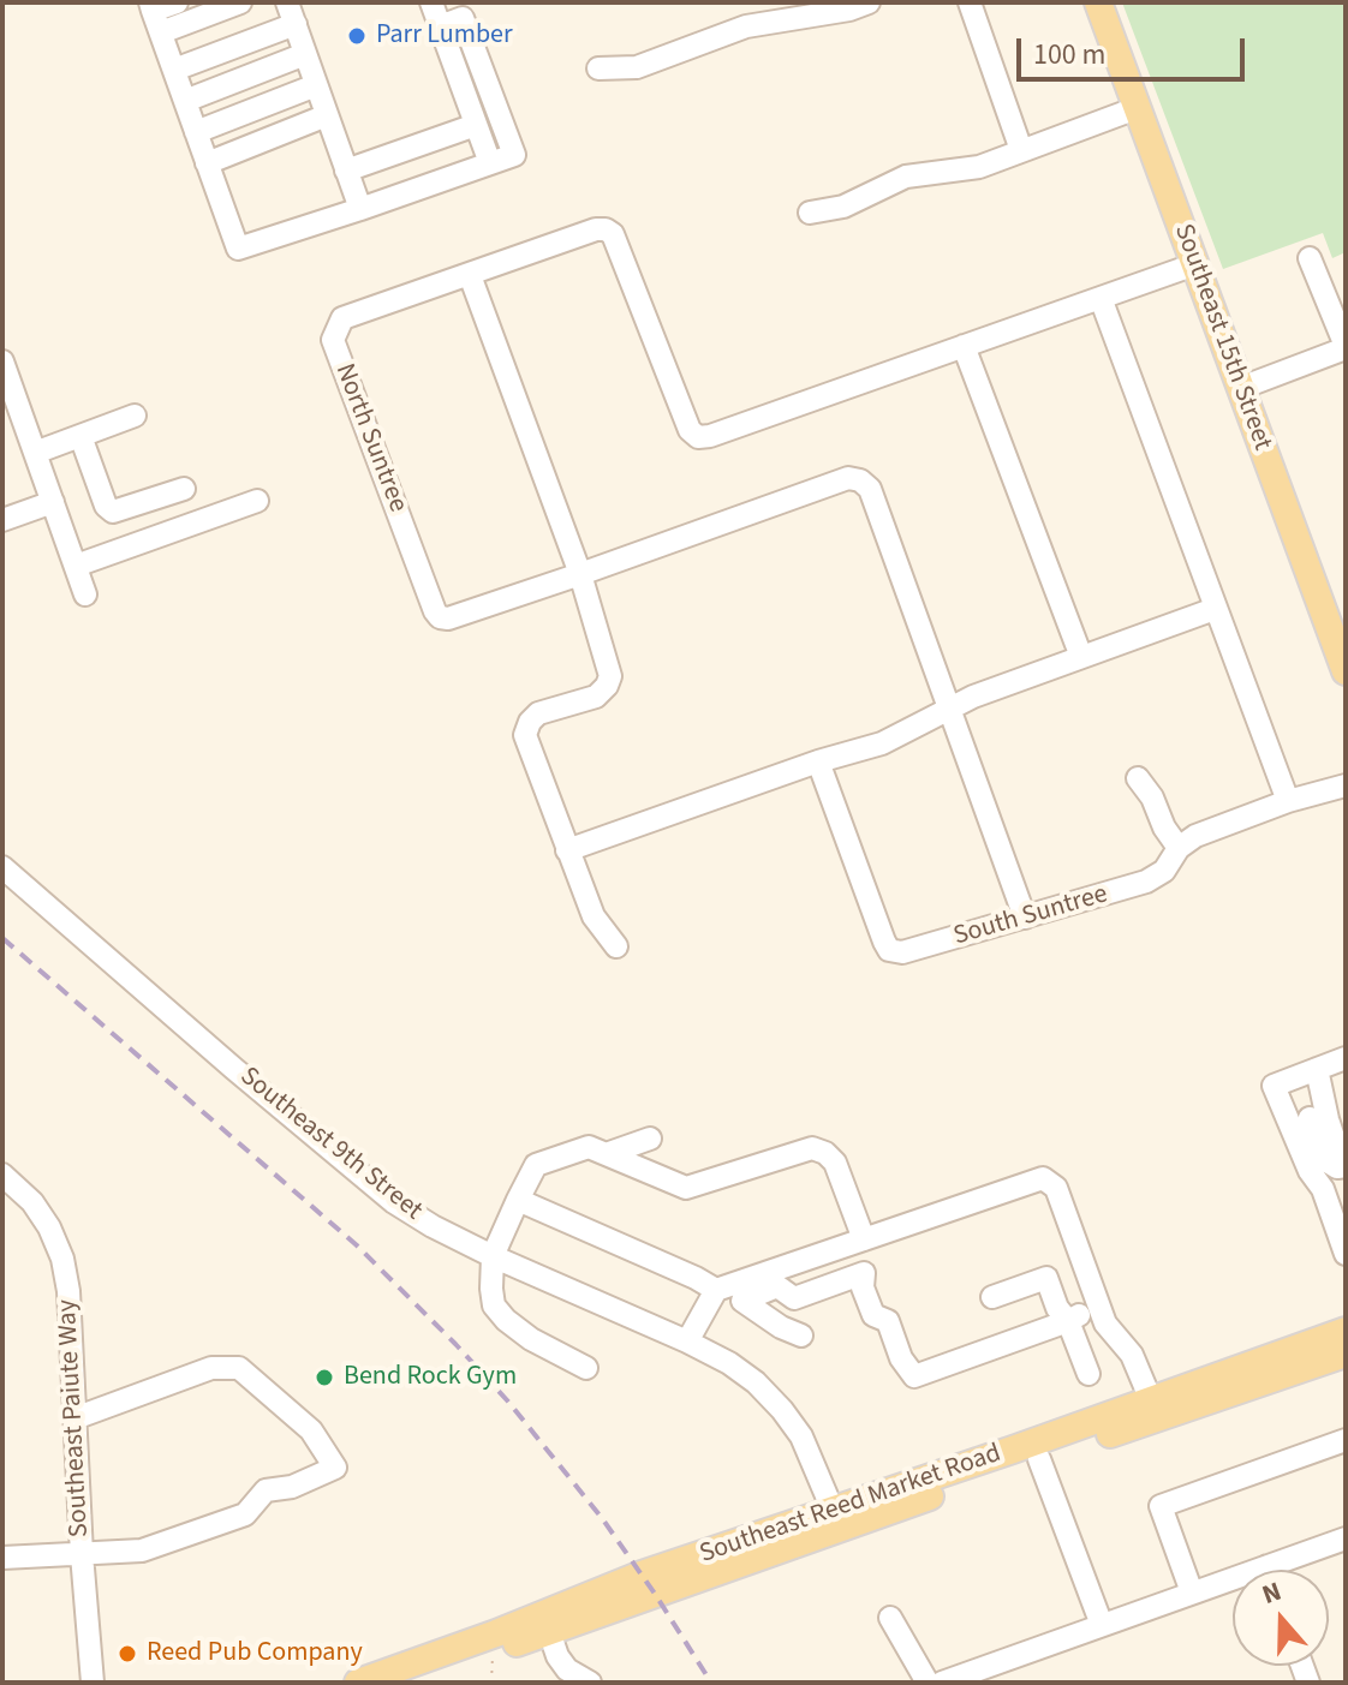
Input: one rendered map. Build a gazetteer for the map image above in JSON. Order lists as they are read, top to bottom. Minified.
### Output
{"streets":{"main road":["Southeast 15th Street","Southeast Reed Market Road"],"street":["North Suntree","South Suntree","Southeast 9th Street","Southeast Paiute Way"]},"crossings":[["Southeast 15th Street","North Suntree"],["North Suntree","South Suntree"],["Southeast 9th Street","Southeast Reed Market Road"]],"places":["Parr Lumber","Bend Rock Gym","Reed Pub Company"],"scale_bar":"100 m","north":"top"}
